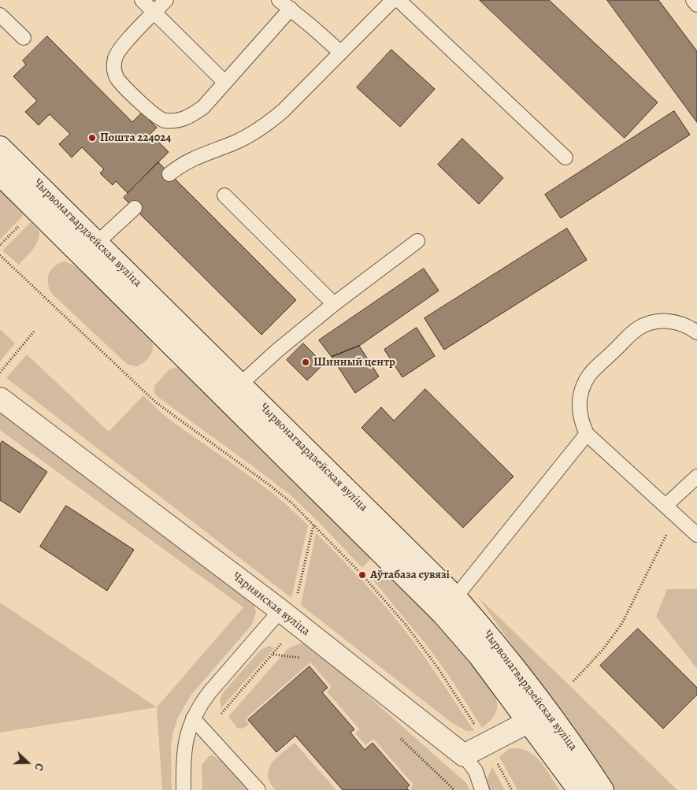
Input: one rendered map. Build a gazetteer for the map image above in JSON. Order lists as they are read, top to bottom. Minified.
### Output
{"streets":{"main road":["Чырвонагвардзейская вуліца","Чарнянская вуліца"]},"places":["Пошта 224024","Шинный центр","Аўтабаза сувязі"],"north":"right"}
